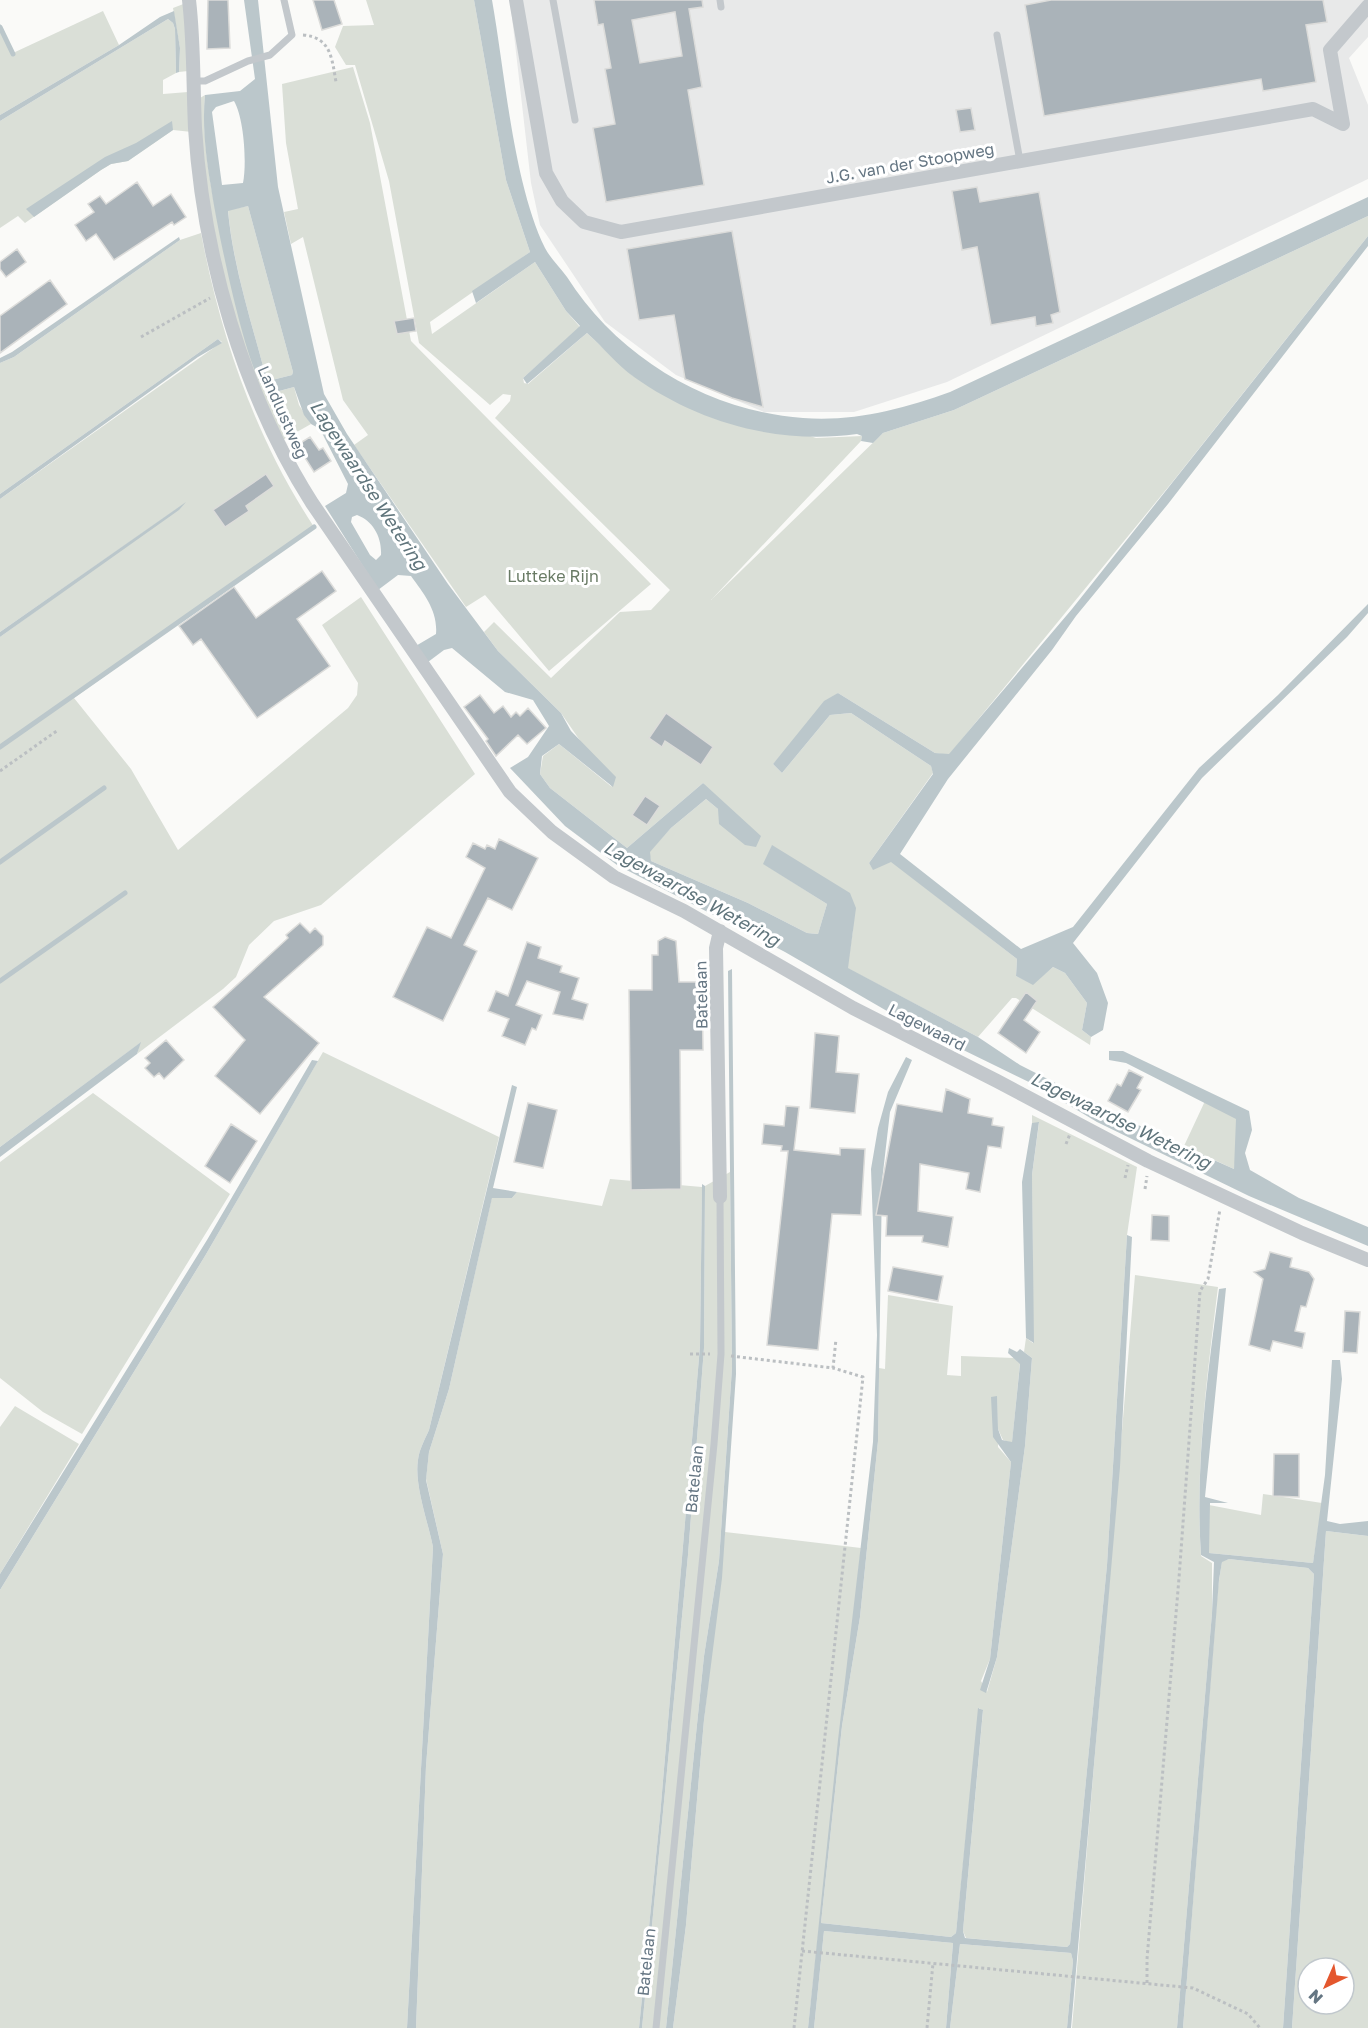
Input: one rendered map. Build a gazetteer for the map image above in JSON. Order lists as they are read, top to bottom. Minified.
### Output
{"streets":{"street":["J.G. van der Stoopweg","Landlustweg","Batelaan","Lagewaard"]},"crossings":[["Landlustweg","Lagewaard"],["Batelaan","Lagewaard"]],"water":["Lagewaardse Wetering"],"parks":["Lutteke Rijn"],"north":"bottom left"}
